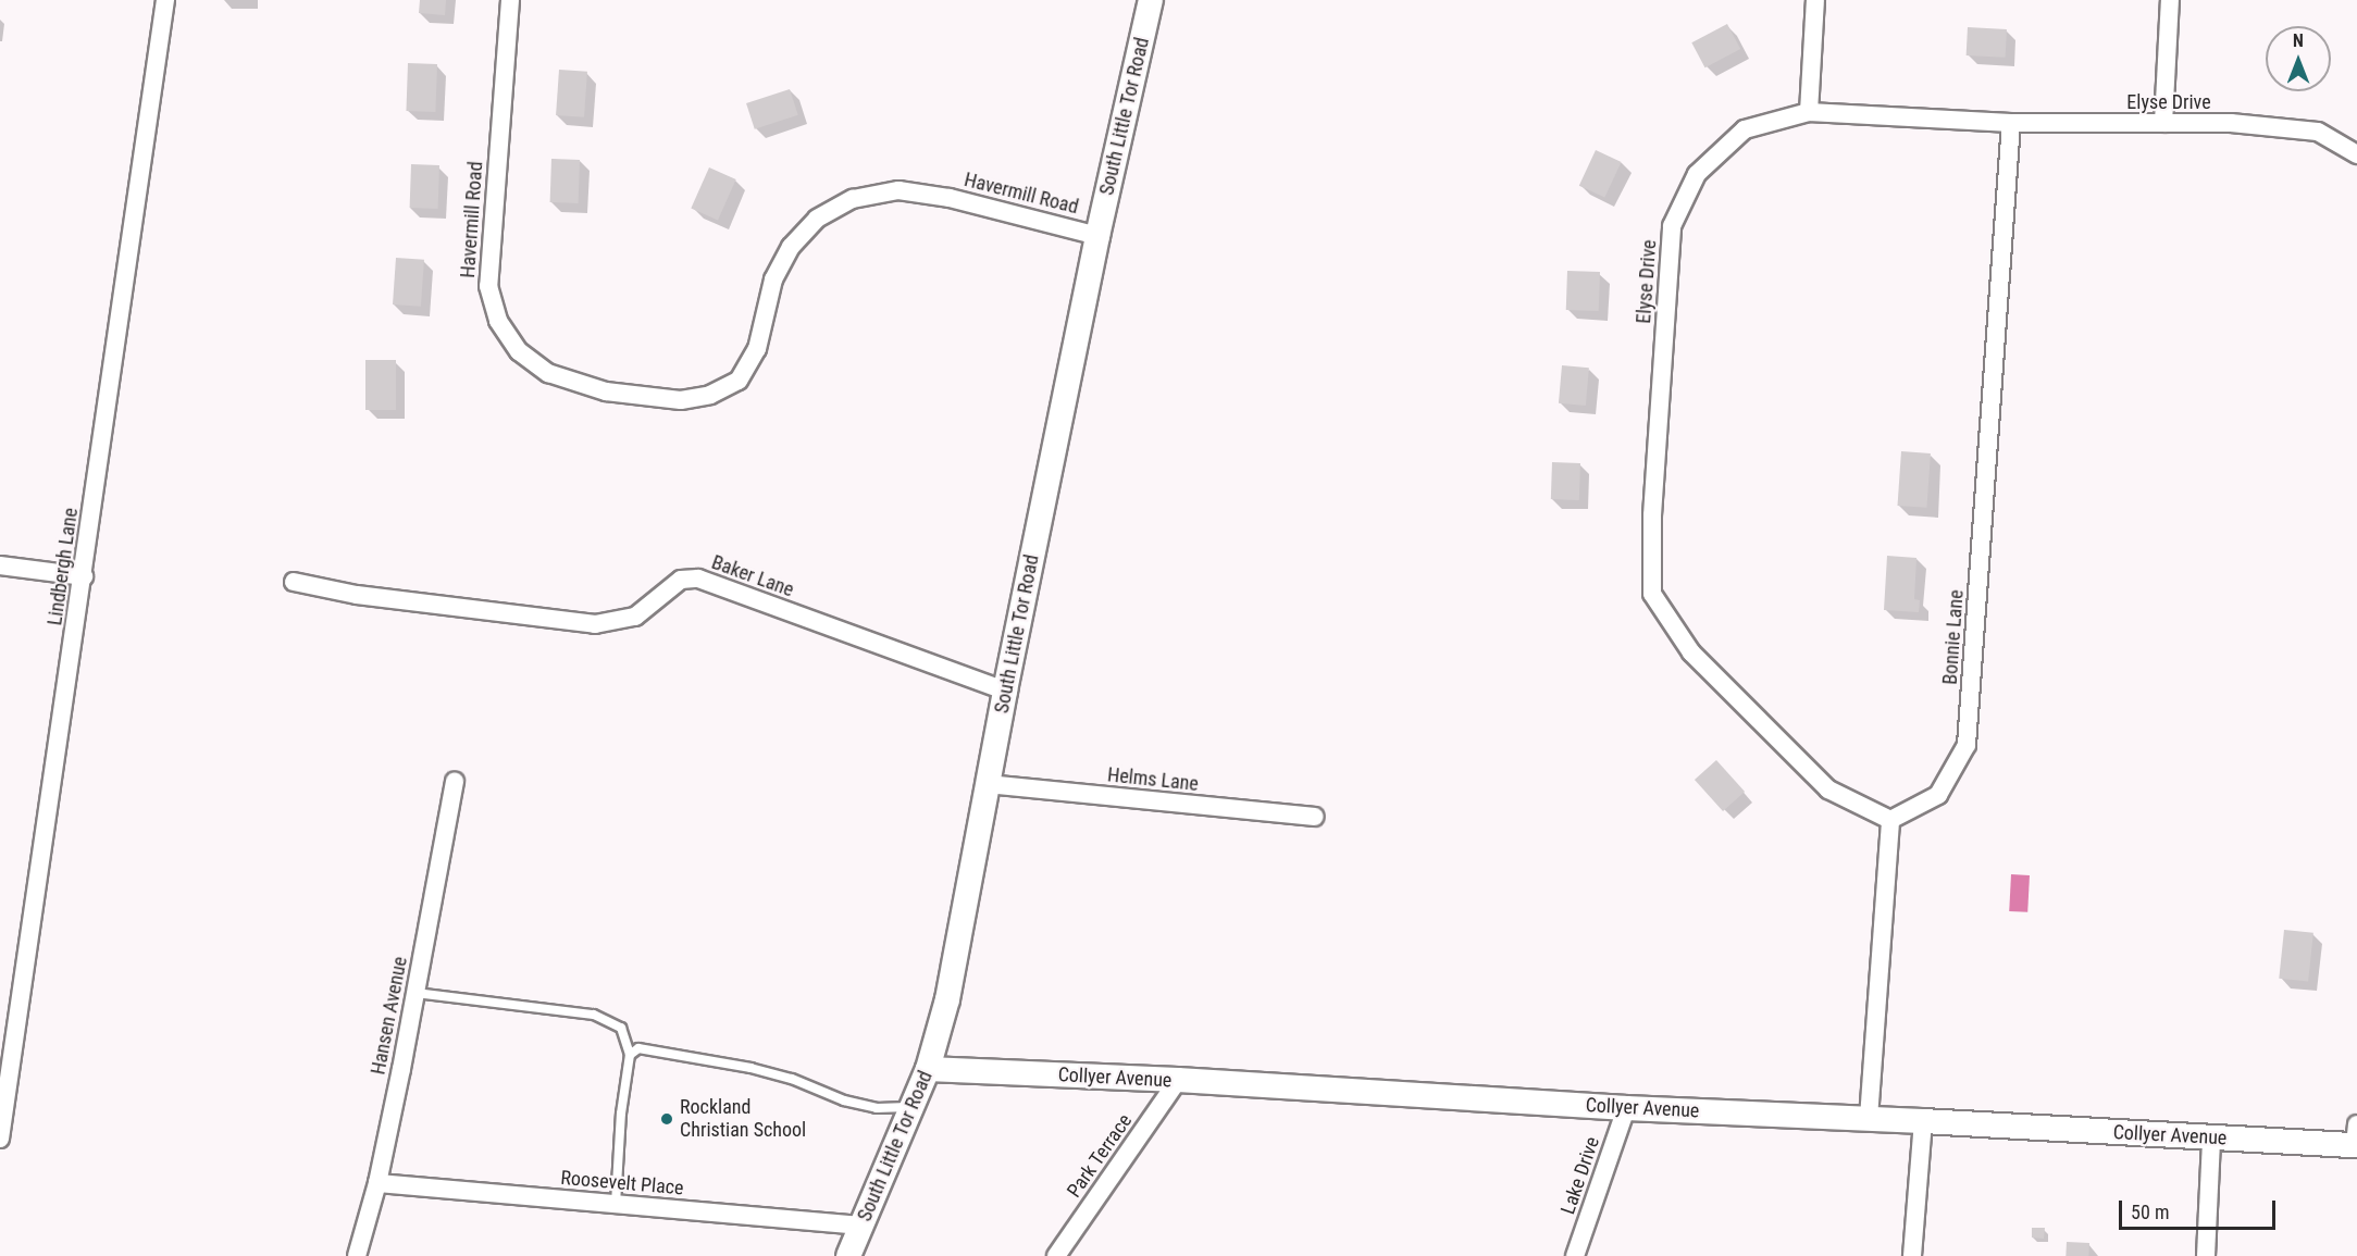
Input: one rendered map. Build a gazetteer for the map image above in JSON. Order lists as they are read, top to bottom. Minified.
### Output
{"streets":{"street":["Elyse Drive","South Little Tor Road","Havermill Road","Lindbergh Lane","Baker Lane","Bonnie Lane","Helms Lane","Hansen Avenue","Collyer Avenue","Park Terrace","Lake Drive","Roosevelt Place"]},"crossings":[["Elyse Drive","Bonnie Lane"],["South Little Tor Road","Havermill Road"],["South Little Tor Road","Baker Lane"],["South Little Tor Road","Helms Lane"],["South Little Tor Road","Collyer Avenue"],["South Little Tor Road","Roosevelt Place"],["Hansen Avenue","Roosevelt Place"],["Collyer Avenue","Park Terrace"],["Collyer Avenue","Lake Drive"]],"places":["Rockland Christian School"],"scale_bar":"50 m","north":"top"}
